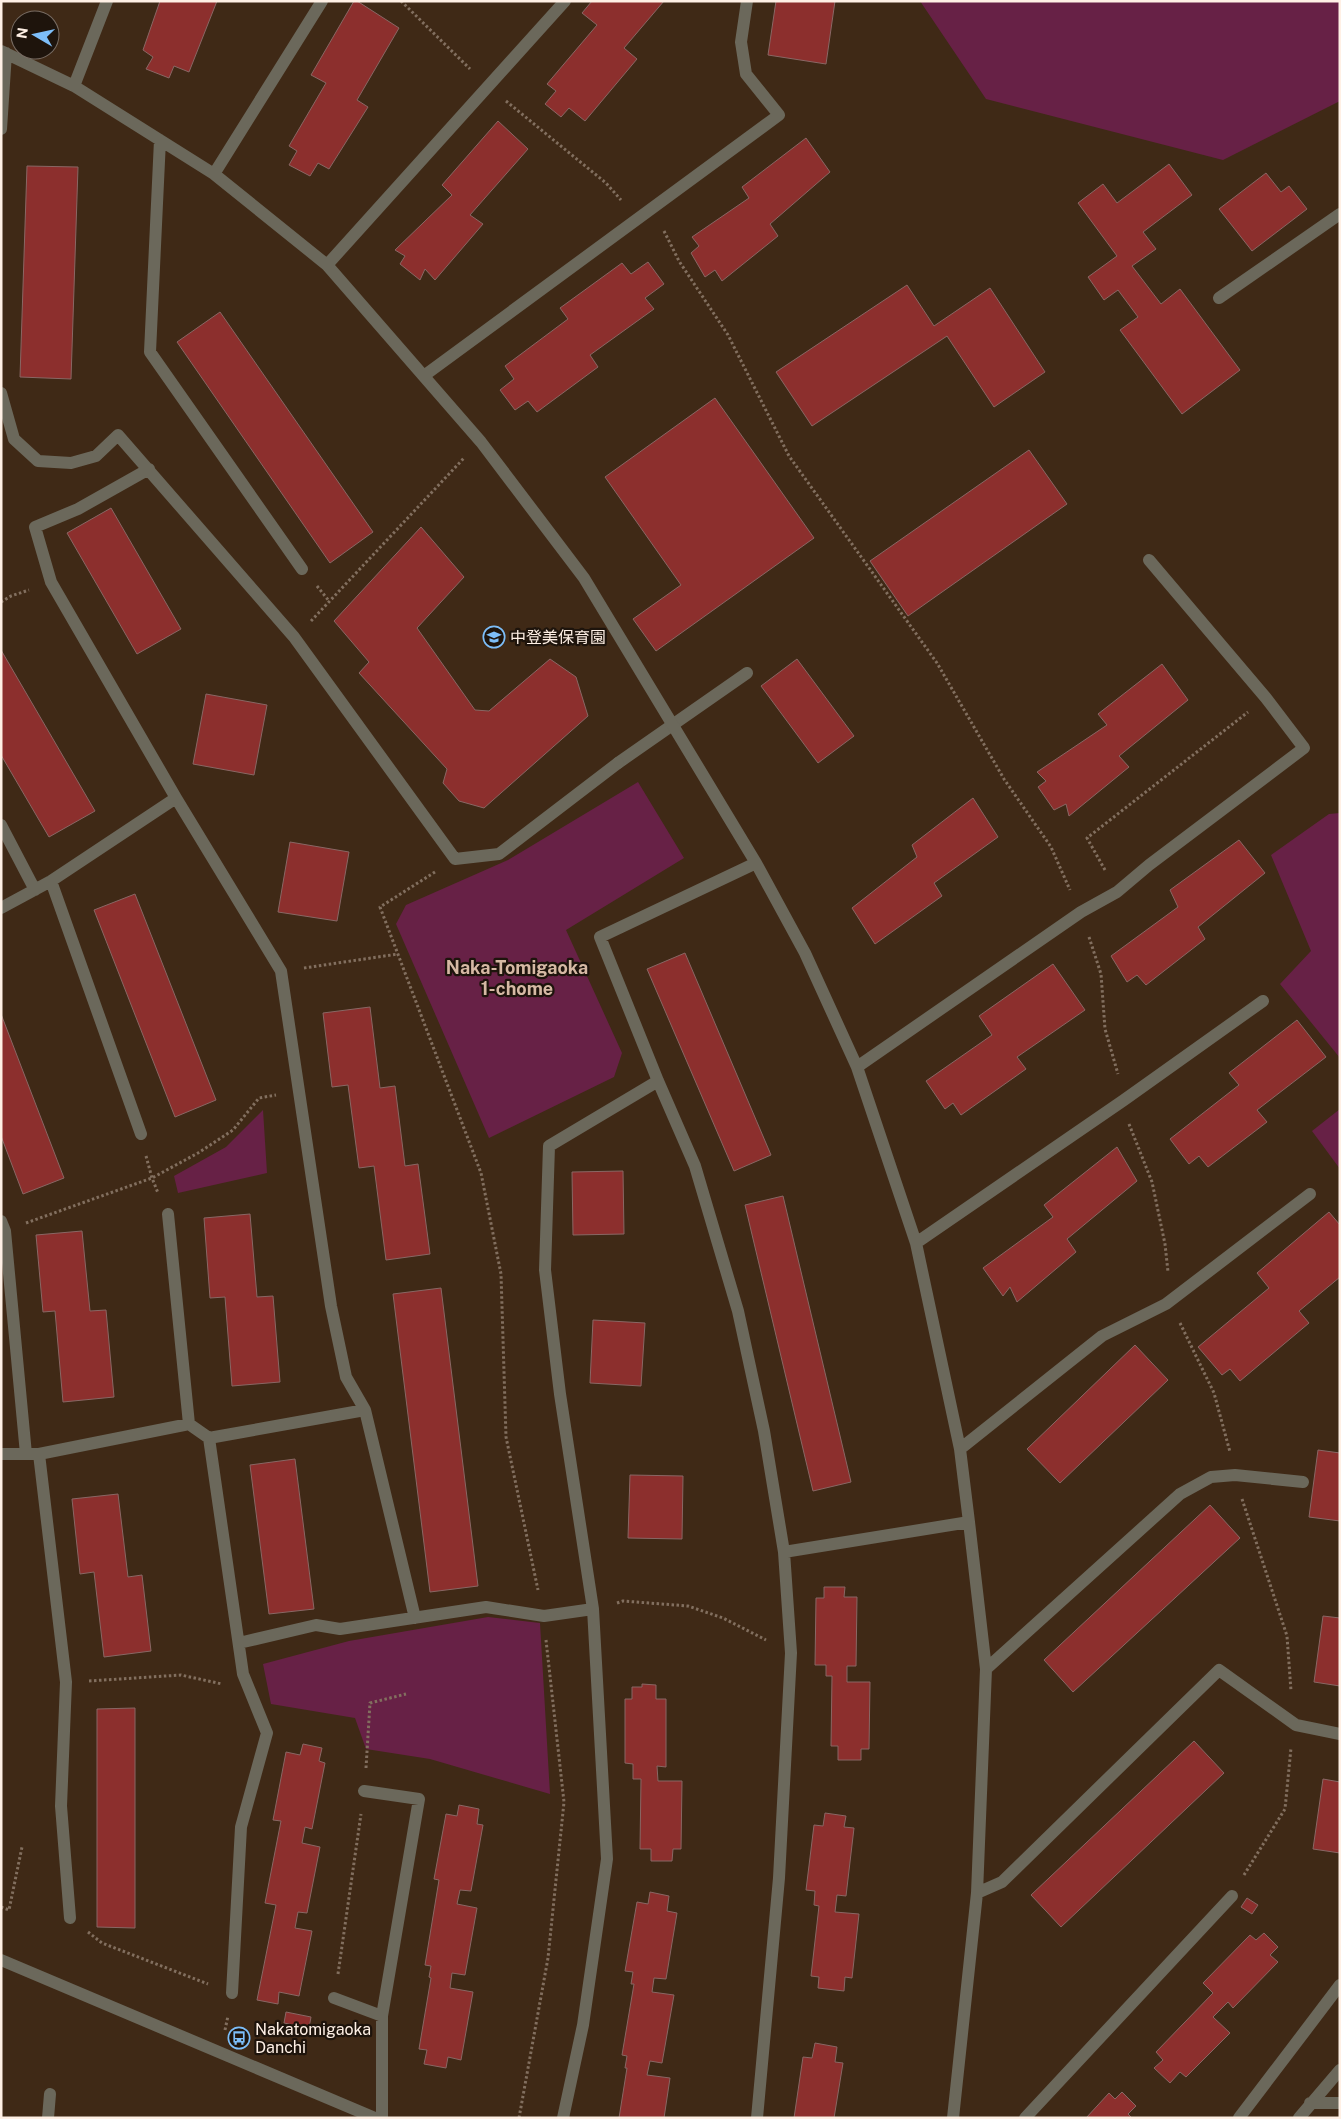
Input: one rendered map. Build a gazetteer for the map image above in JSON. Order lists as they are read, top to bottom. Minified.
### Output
{"districts":["Naka-Tomigaoka 1-chome"],"places":{"school or university":["中登美保育園"],"bus stop":["Nakatomigaoka Danchi"]},"north":"left"}
